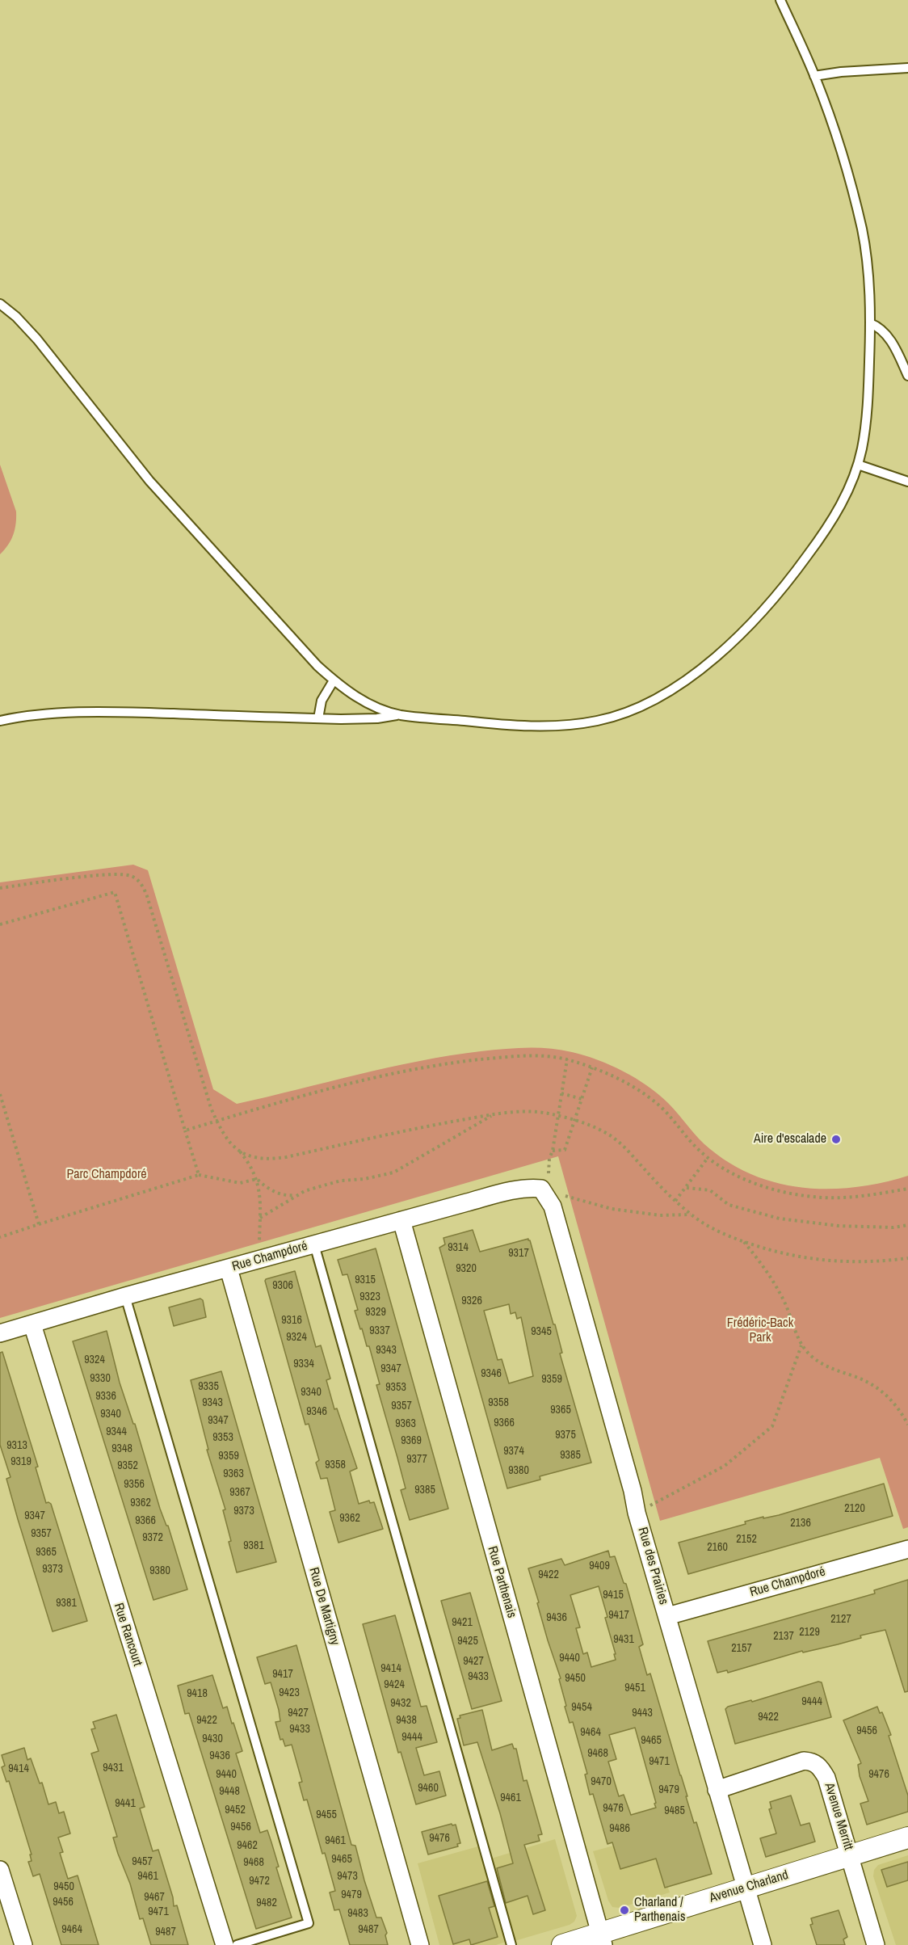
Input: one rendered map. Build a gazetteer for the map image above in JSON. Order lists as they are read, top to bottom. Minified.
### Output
{"streets":{"street":["Rue Champdoré","Rue des Prairies","Rue Parthenais","Rue De Martigny","Rue Rancourt","Avenue Merritt","Avenue Charland"]},"crossings":[["Rue Champdoré","Rue des Prairies"],["Rue Champdoré","Rue Parthenais"],["Rue Champdoré","Rue De Martigny"],["Rue Champdoré","Rue Rancourt"],["Rue des Prairies","Avenue Merritt"],["Rue des Prairies","Avenue Charland"],["Rue Parthenais","Avenue Charland"],["Avenue Merritt","Avenue Charland"]],"parks":["Parc Champdoré","Frédéric-Back Park"],"places":["Aire d'escalade","Charland / Parthenais"],"house_numbers":["9314","9317","9320","9315","9306","9323","9326","9329","9316","9337","9345","9324","9343","9324","9334","9347","9346","9330","9359","9335","9353","9340","9336","9343","9358","9357","9365","9346","9340","9347","9366","9363","9344","9375","9353","9369","9313","9348","9374","9385","9359","9377","9319","9358","9352","9380","9363","9356","9385","9367","9362","2120","9373","9347","9362","9366","2136","9357","9372","2152","9381","2160","9365","9409","9373","9380","9422","9415","9381","9417","9436","2127","9421","2129","2137","9431","9425","2157","9440","9427","9414","9417","9433","9450","9424","9451","9423","9418","9444","9432","9454","9427","9443","9422","9422","9438","9433","9456","9464","9444","9430","9465","9468","9436","9471","9431","9414","9440","9476","9470","9460","9479","9448","9461","9441","9476","9452","9485","9455","9456","9486","9476","9461","9462","9465","9457","9468","9461","9473","9472","9450","9479","9467","9456","9482","9471","9483","9464","9487","9487"]}
